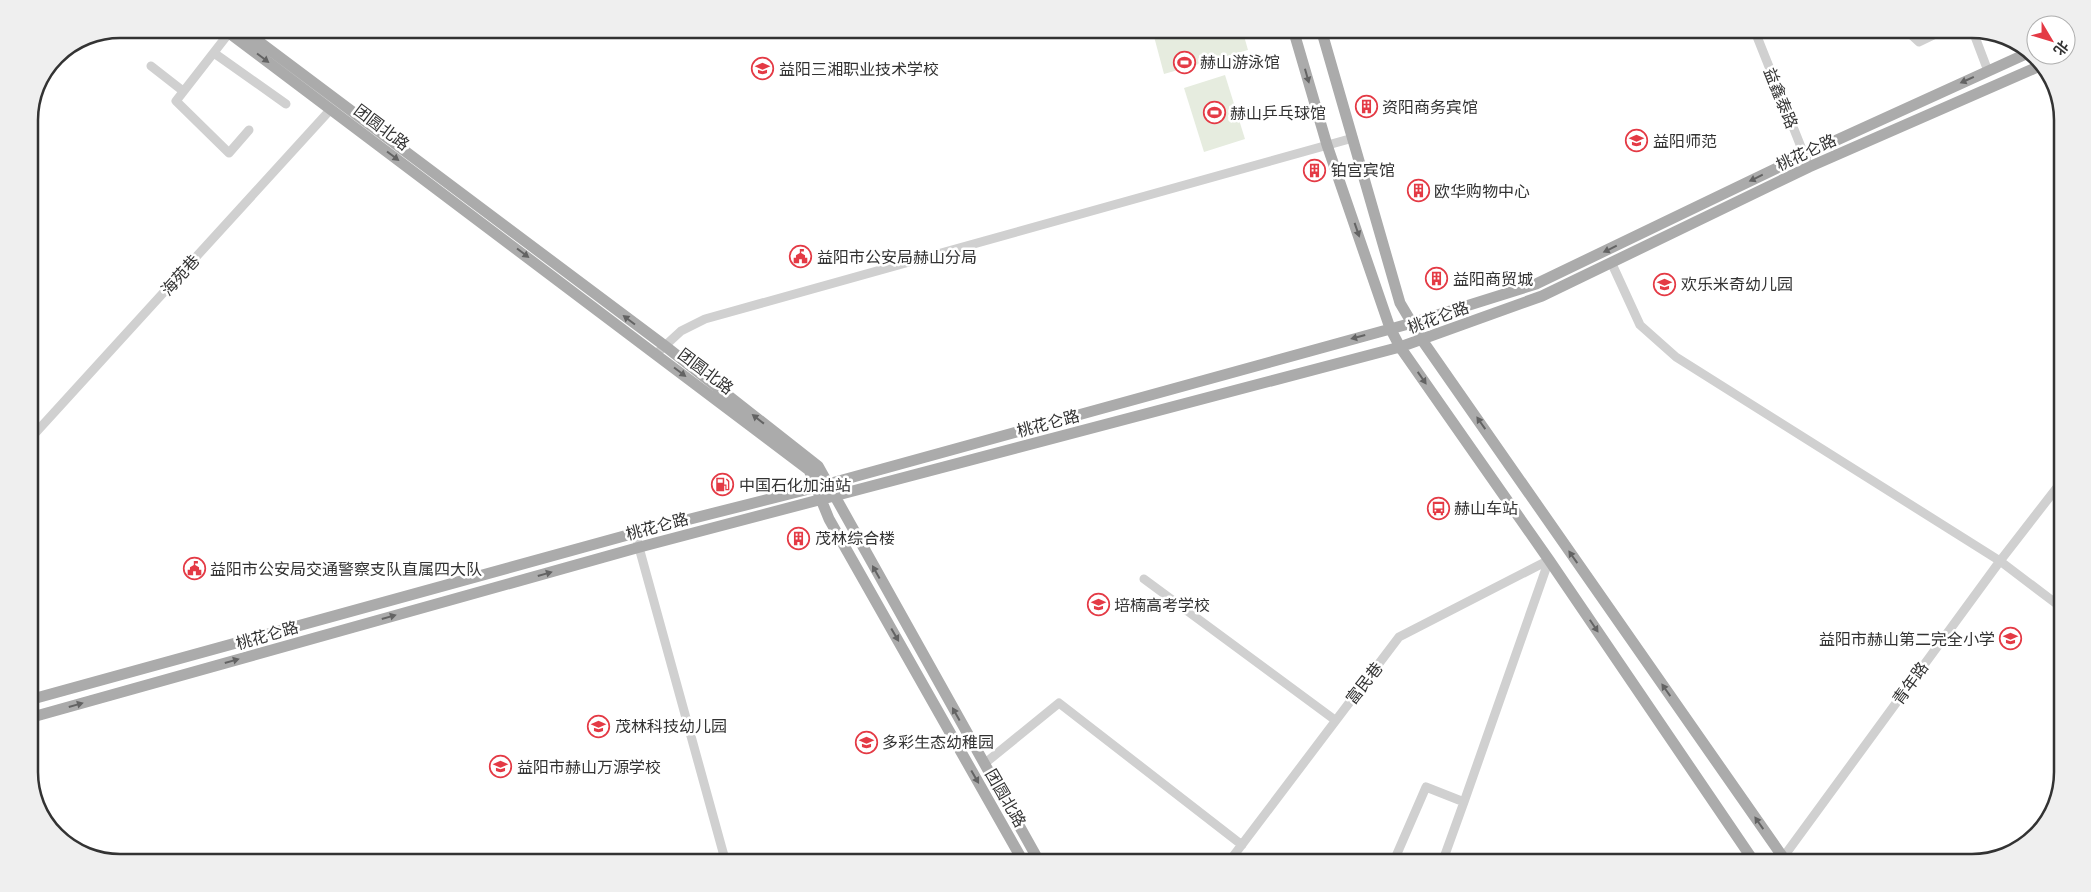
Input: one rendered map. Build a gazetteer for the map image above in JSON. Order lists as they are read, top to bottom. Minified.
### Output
{"streets":{"main road":["团圆北路","桃花仑路"],"street":["益鑫泰路","海苑巷","富民巷","青年路"]},"crossings":[["益鑫泰路","桃花仑路"],["团圆北路","桃花仑路"],["团圆北路","海苑巷"]],"places":{"sports":["赫山游泳馆","赫山乒乓球馆"],"school or university":["益阳三湘职业技术学校","益阳师范","欢乐米奇幼儿园","培楠高考学校","益阳市赫山第二完全小学","茂林科技幼儿园","多彩生态幼稚园","益阳市赫山万源学校"],"building":["资阳商务宾馆","铂宫宾馆","欧华购物中心","益阳商贸城","茂林综合楼"],"public building":["益阳市公安局赫山分局","益阳市公安局交通警察支队直属四大队"],"fuel station":["中国石化加油站"],"bus stop":["赫山车站"]},"north":"bottom right"}
